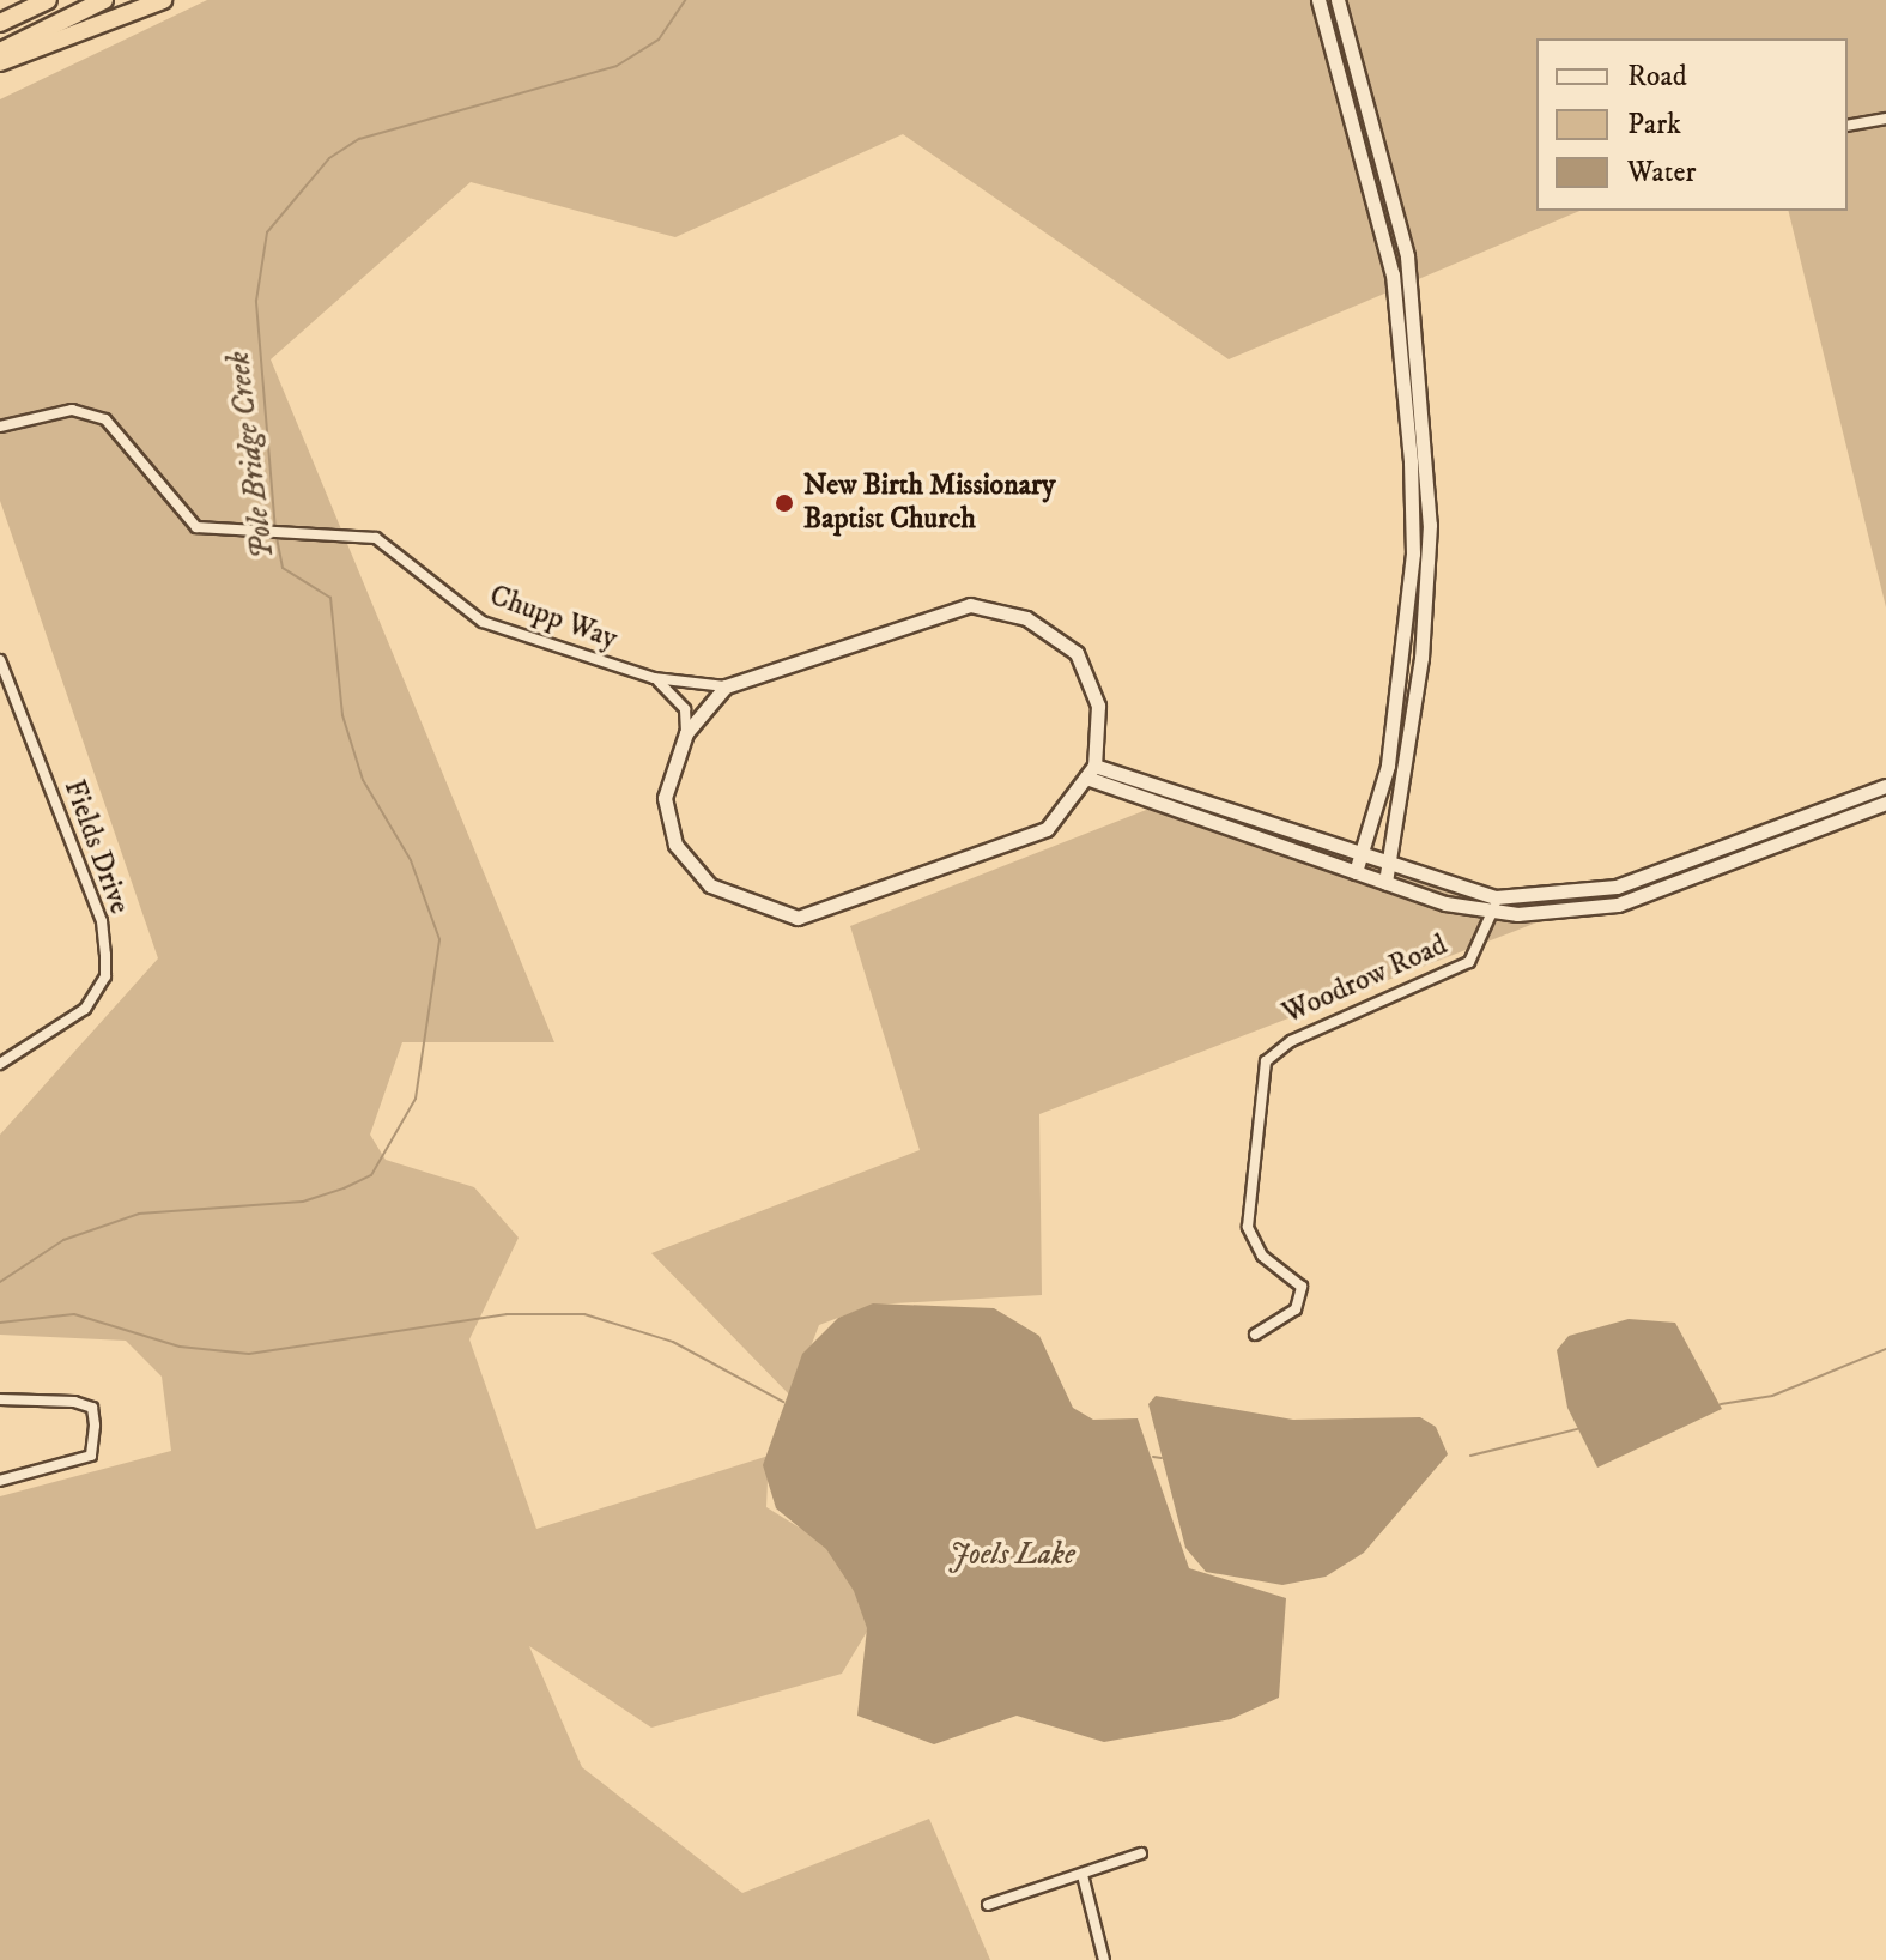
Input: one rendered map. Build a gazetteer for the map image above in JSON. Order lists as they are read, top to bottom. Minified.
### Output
{"streets":{"street":["Chupp Way","Fields Drive","Woodrow Road"]},"water":["Pole Bridge Creek","Joels Lake"],"places":["New Birth Missionary Baptist Church"],"legend":["Road","Park","Water"]}
